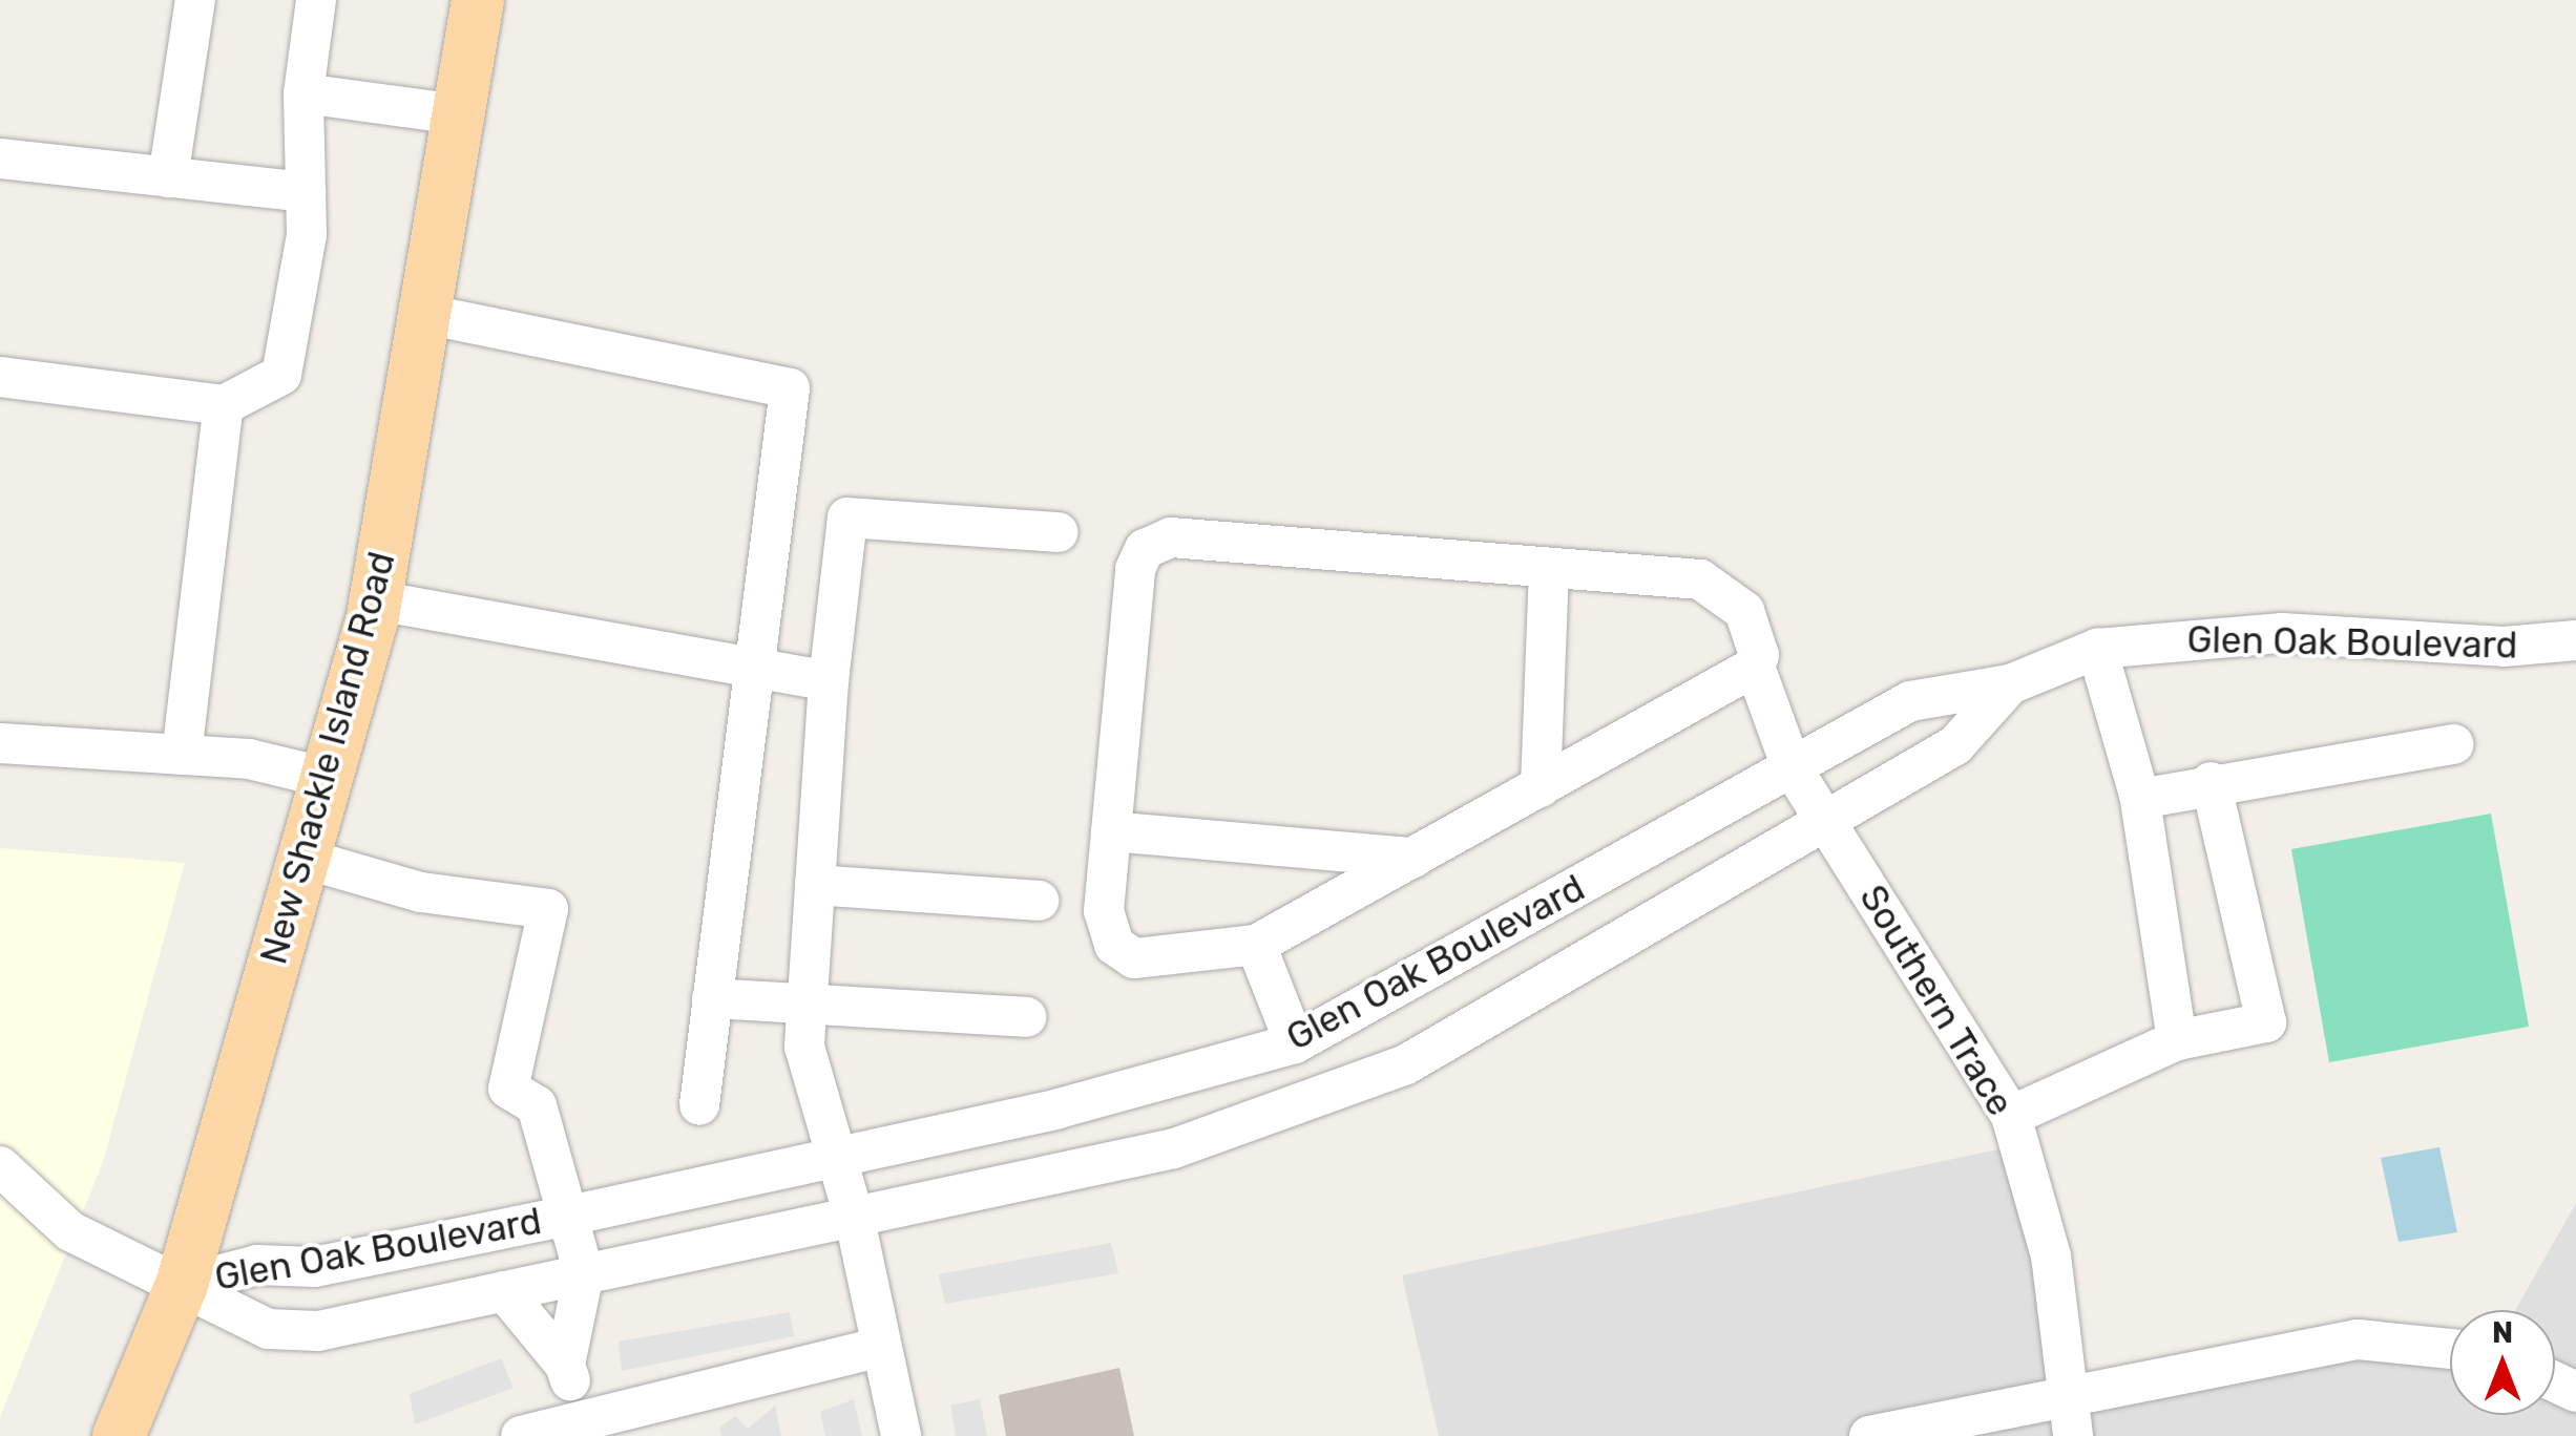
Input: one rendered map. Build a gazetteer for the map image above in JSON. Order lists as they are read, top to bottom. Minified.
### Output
{"streets":{"main road":["New Shackle Island Road"],"street":["Glen Oak Boulevard","Southern Trace"]},"crossings":[["Glen Oak Boulevard","New Shackle Island Road"],["Glen Oak Boulevard","Southern Trace"]],"north":"top"}
